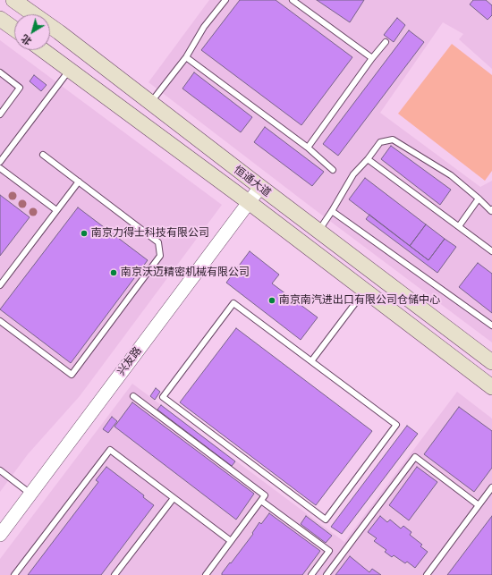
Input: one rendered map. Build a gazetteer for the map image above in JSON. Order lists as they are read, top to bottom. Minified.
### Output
{"streets":{"main road":["恒通大道"],"street":["兴友路"]},"crossings":[["恒通大道","兴友路"]],"places":["南京力得士科技有限公司","南京沃迈精密机械有限公司","南京南汽进出口有限公司仓储中心"],"north":"bottom left"}
